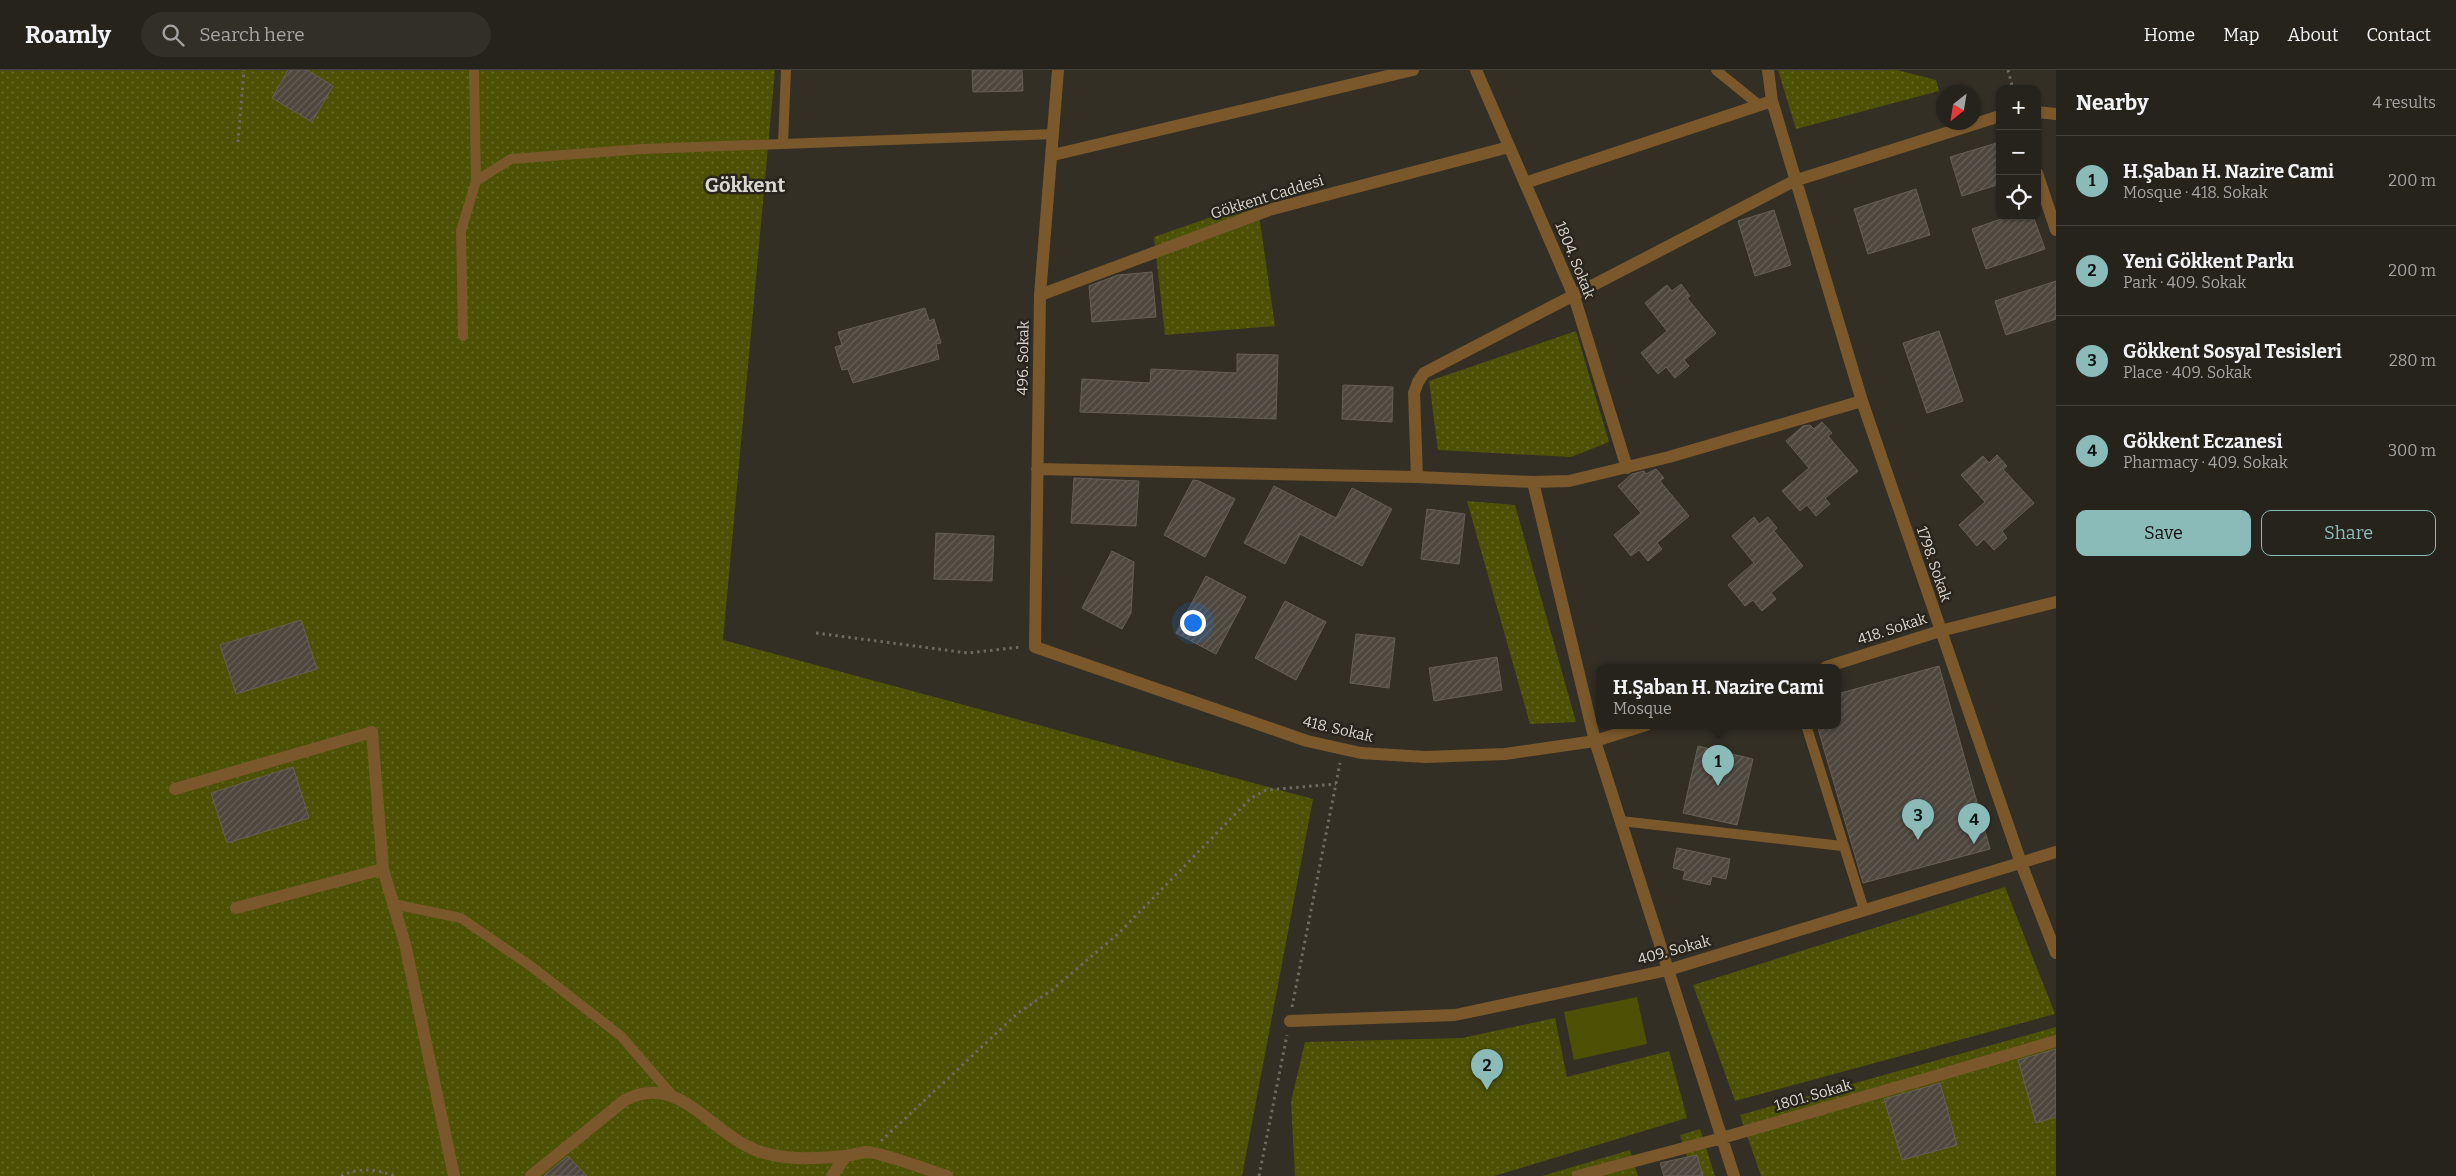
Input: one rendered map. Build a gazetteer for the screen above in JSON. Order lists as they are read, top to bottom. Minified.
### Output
{"streets":{"street":["Gökkent Caddesi","1804. Sokak","496. Sokak","1798. Sokak","418. Sokak","409. Sokak","1801. Sokak"]},"crossings":[["Gökkent Caddesi","1804. Sokak"],["Gökkent Caddesi","496. Sokak"],["496. Sokak","418. Sokak"],["1798. Sokak","418. Sokak"],["1798. Sokak","409. Sokak"]],"districts":["Gökkent"],"north":"bottom left","page":{"header":"Roamly","search":"Search here","nav":["Home","Map","About","Contact"],"heading":["Nearby","4 results"],"map_buttons":["+","−"],"list":[{"mark":"1","name":"H.Şaban H. Nazire Cami","note":"Mosque · 418. Sokak","value":"200 m"},{"mark":"2","name":"Yeni Gökkent Parkı","note":"Park · 409. Sokak","value":"200 m"},{"mark":"3","name":"Gökkent Sosyal Tesisleri","note":"Place · 409. Sokak","value":"280 m"},{"mark":"4","name":"Gökkent Eczanesi","note":"Pharmacy · 409. Sokak","value":"300 m"}],"buttons":["Save","Share"],"popup":["H.Şaban H. Nazire Cami","Mosque"],"pins":["1","3","4","2"]}}
